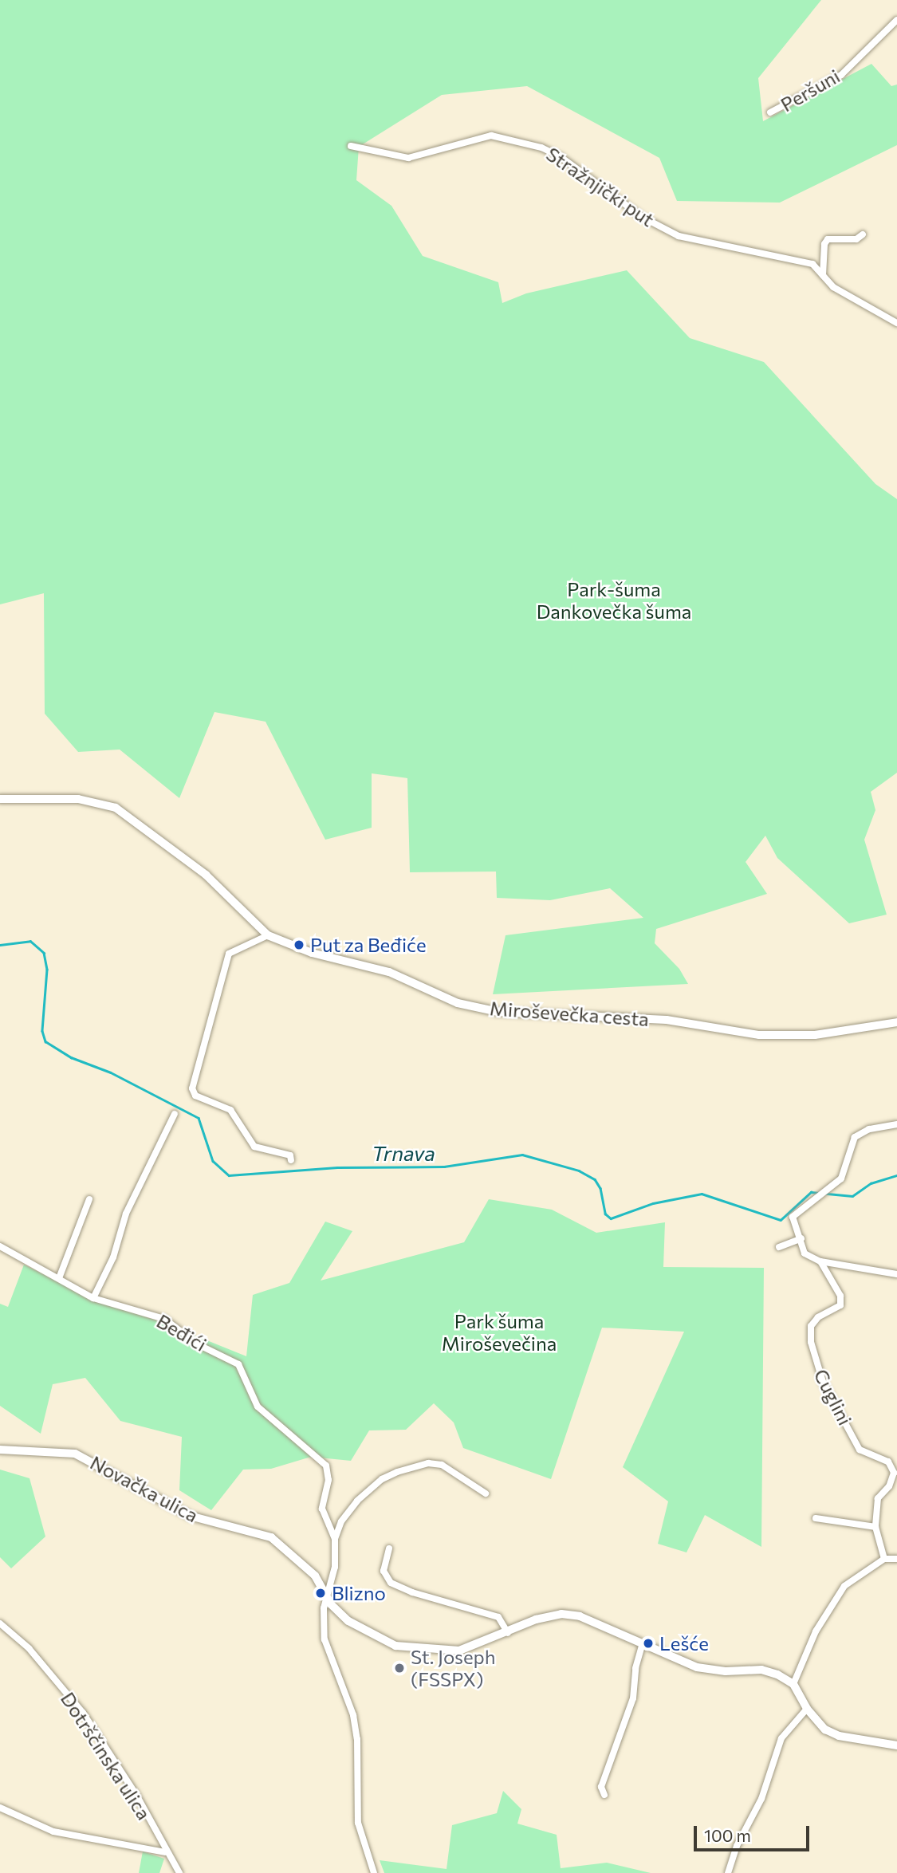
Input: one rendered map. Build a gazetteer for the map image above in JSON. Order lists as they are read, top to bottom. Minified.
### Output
{"streets":{"main road":["Miroševečka cesta"],"street":["Peršuni","Stražnjički put","Beđići","Cuglini","Novačka ulica","Dotrščinska ulica"]},"water":["Trnava"],"parks":["Park-šuma Dankovečka šuma","Park šuma Miroševečina"],"places":["Put za Beđiće","Blizno","Lešće","St. Joseph (FSSPX)"],"scale_bar":"100 m"}
